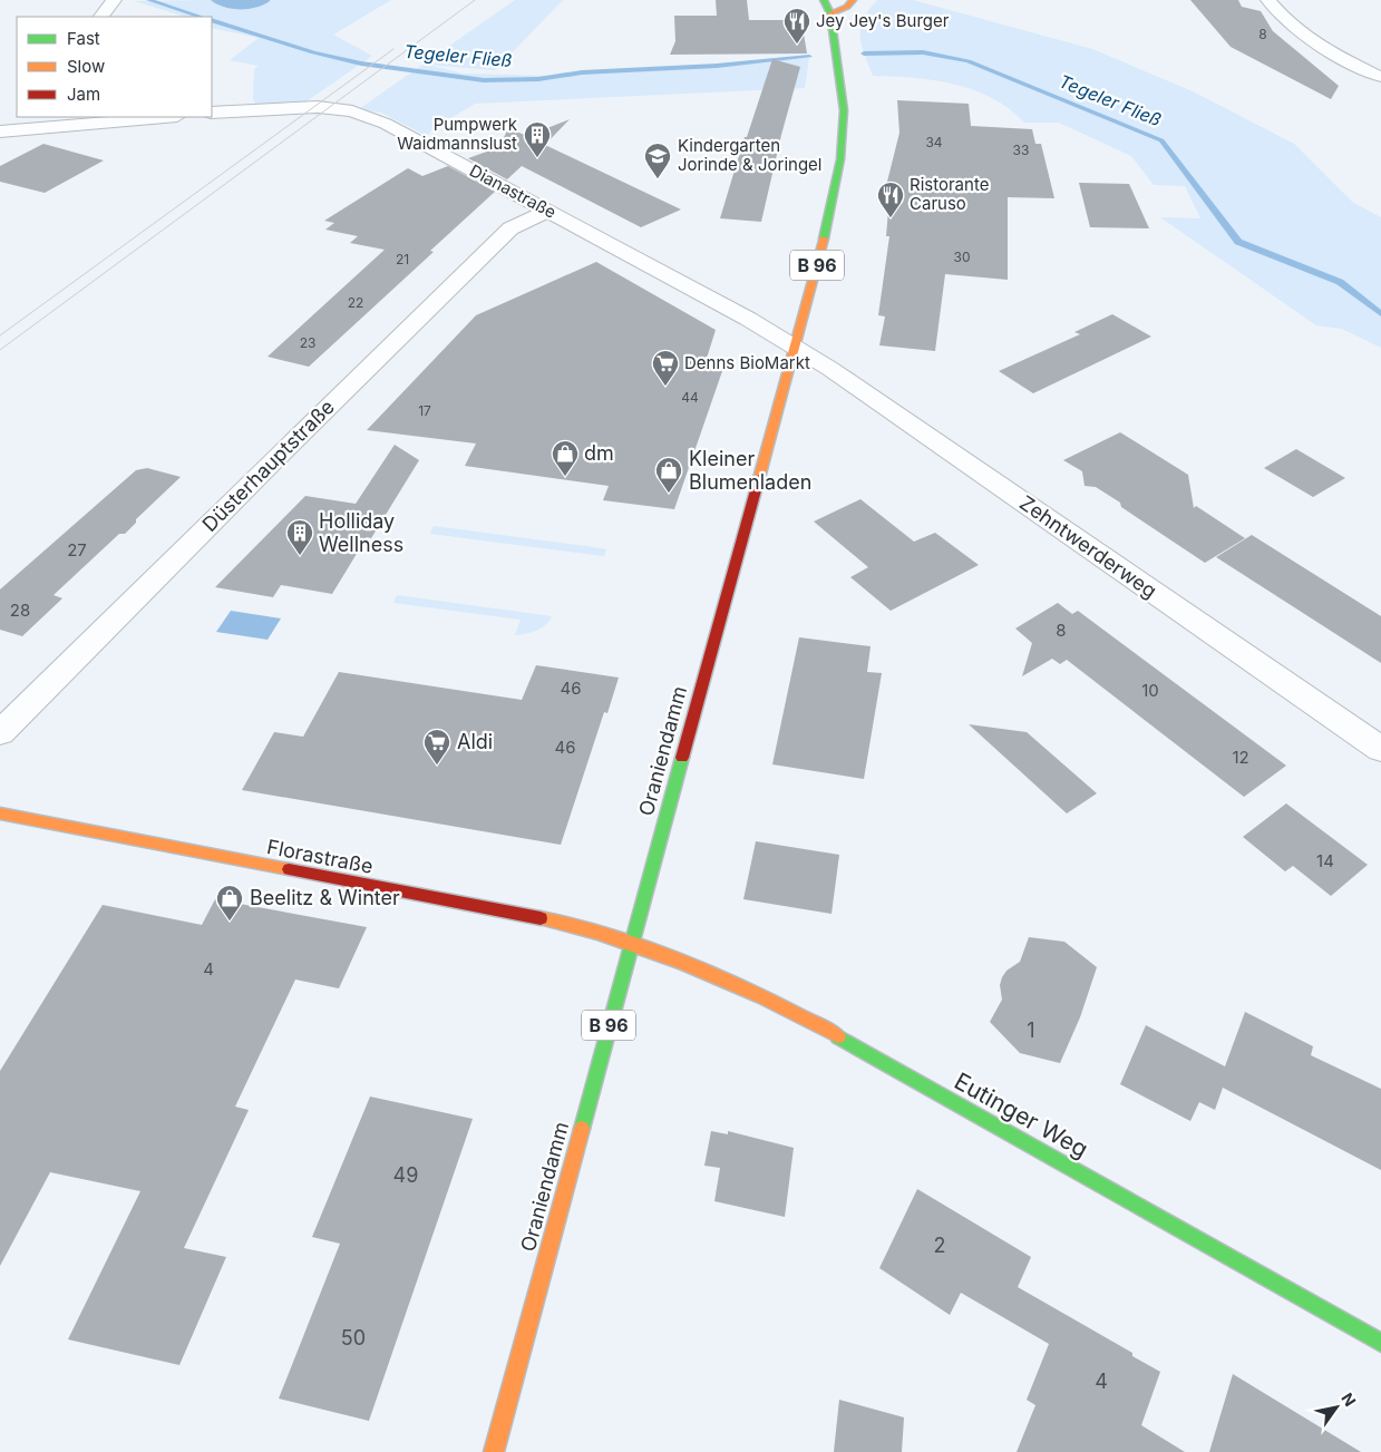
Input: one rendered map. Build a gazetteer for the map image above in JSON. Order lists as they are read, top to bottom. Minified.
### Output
{"streets":{"main road":["B 96","Oraniendamm","Florastraße","Eutinger Weg"],"street":["Dianastraße","Düsterhauptstraße","Zehntwerderweg"]},"crossings":[["Dianastraße","Düsterhauptstraße"],["Dianastraße","Zehntwerderweg"],["Dianastraße","Oraniendamm"],["B 96","Oraniendamm"],["Zehntwerderweg","Oraniendamm"],["Oraniendamm","Florastraße"],["Oraniendamm","Eutinger Weg"],["Florastraße","Eutinger Weg"]],"water":["Tegeler Fließ"],"places":{"restaurant":["Jey Jey's Burger","Ristorante Caruso"],"building":["Pumpwerk Waidmannslust","Holliday Wellness"],"school or university":["Kindergarten Jorinde & Joringel"],"supermarket":["Denns BioMarkt","Aldi"],"shop":["dm","Kleiner Blumenladen","Beelitz & Winter"]},"house_numbers":["8","34","33","30","21","22","23","44","17","27","28","8","46","10","46","12","14","4","1","49","2","50","4"],"legend":["Fast","Slow","Jam"],"north":"top right"}
